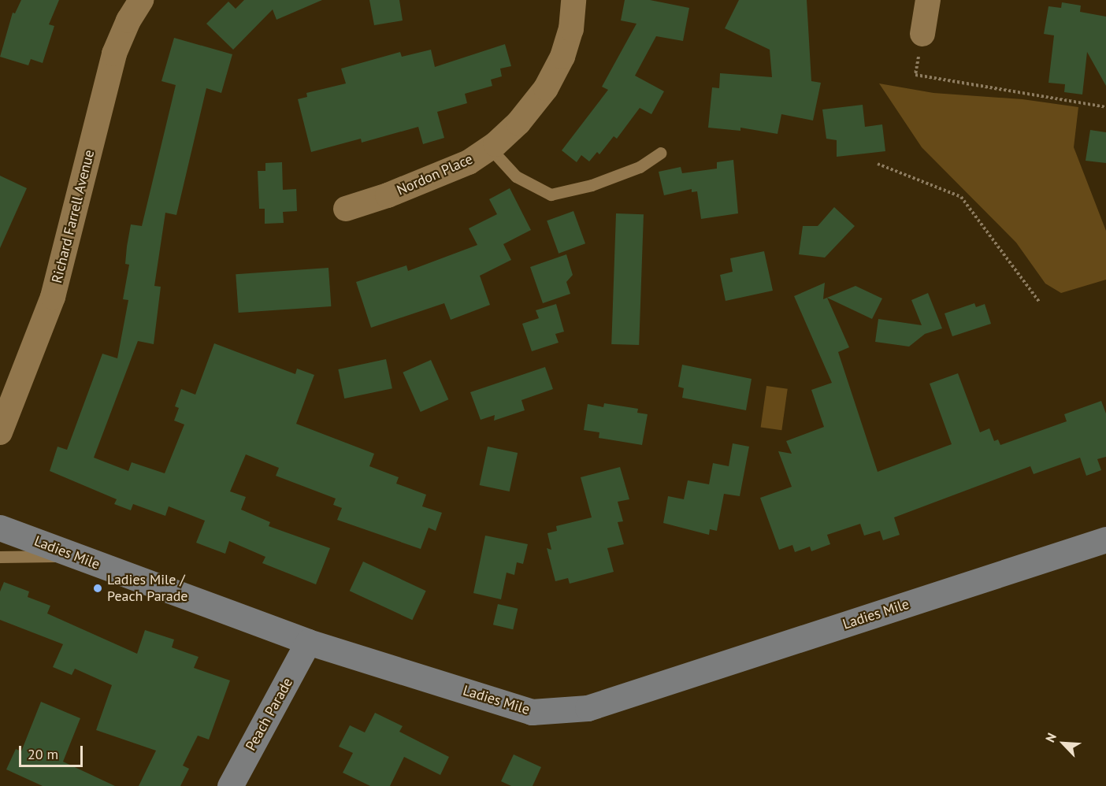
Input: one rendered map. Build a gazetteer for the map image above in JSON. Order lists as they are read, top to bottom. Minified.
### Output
{"streets":{"main road":["Ladies Mile","Peach Parade"],"street":["Nordon Place","Richard Farrell Avenue"]},"crossings":[["Ladies Mile","Peach Parade"]],"places":["Ladies Mile / Peach Parade"],"scale_bar":"20 m","north":"top left"}
